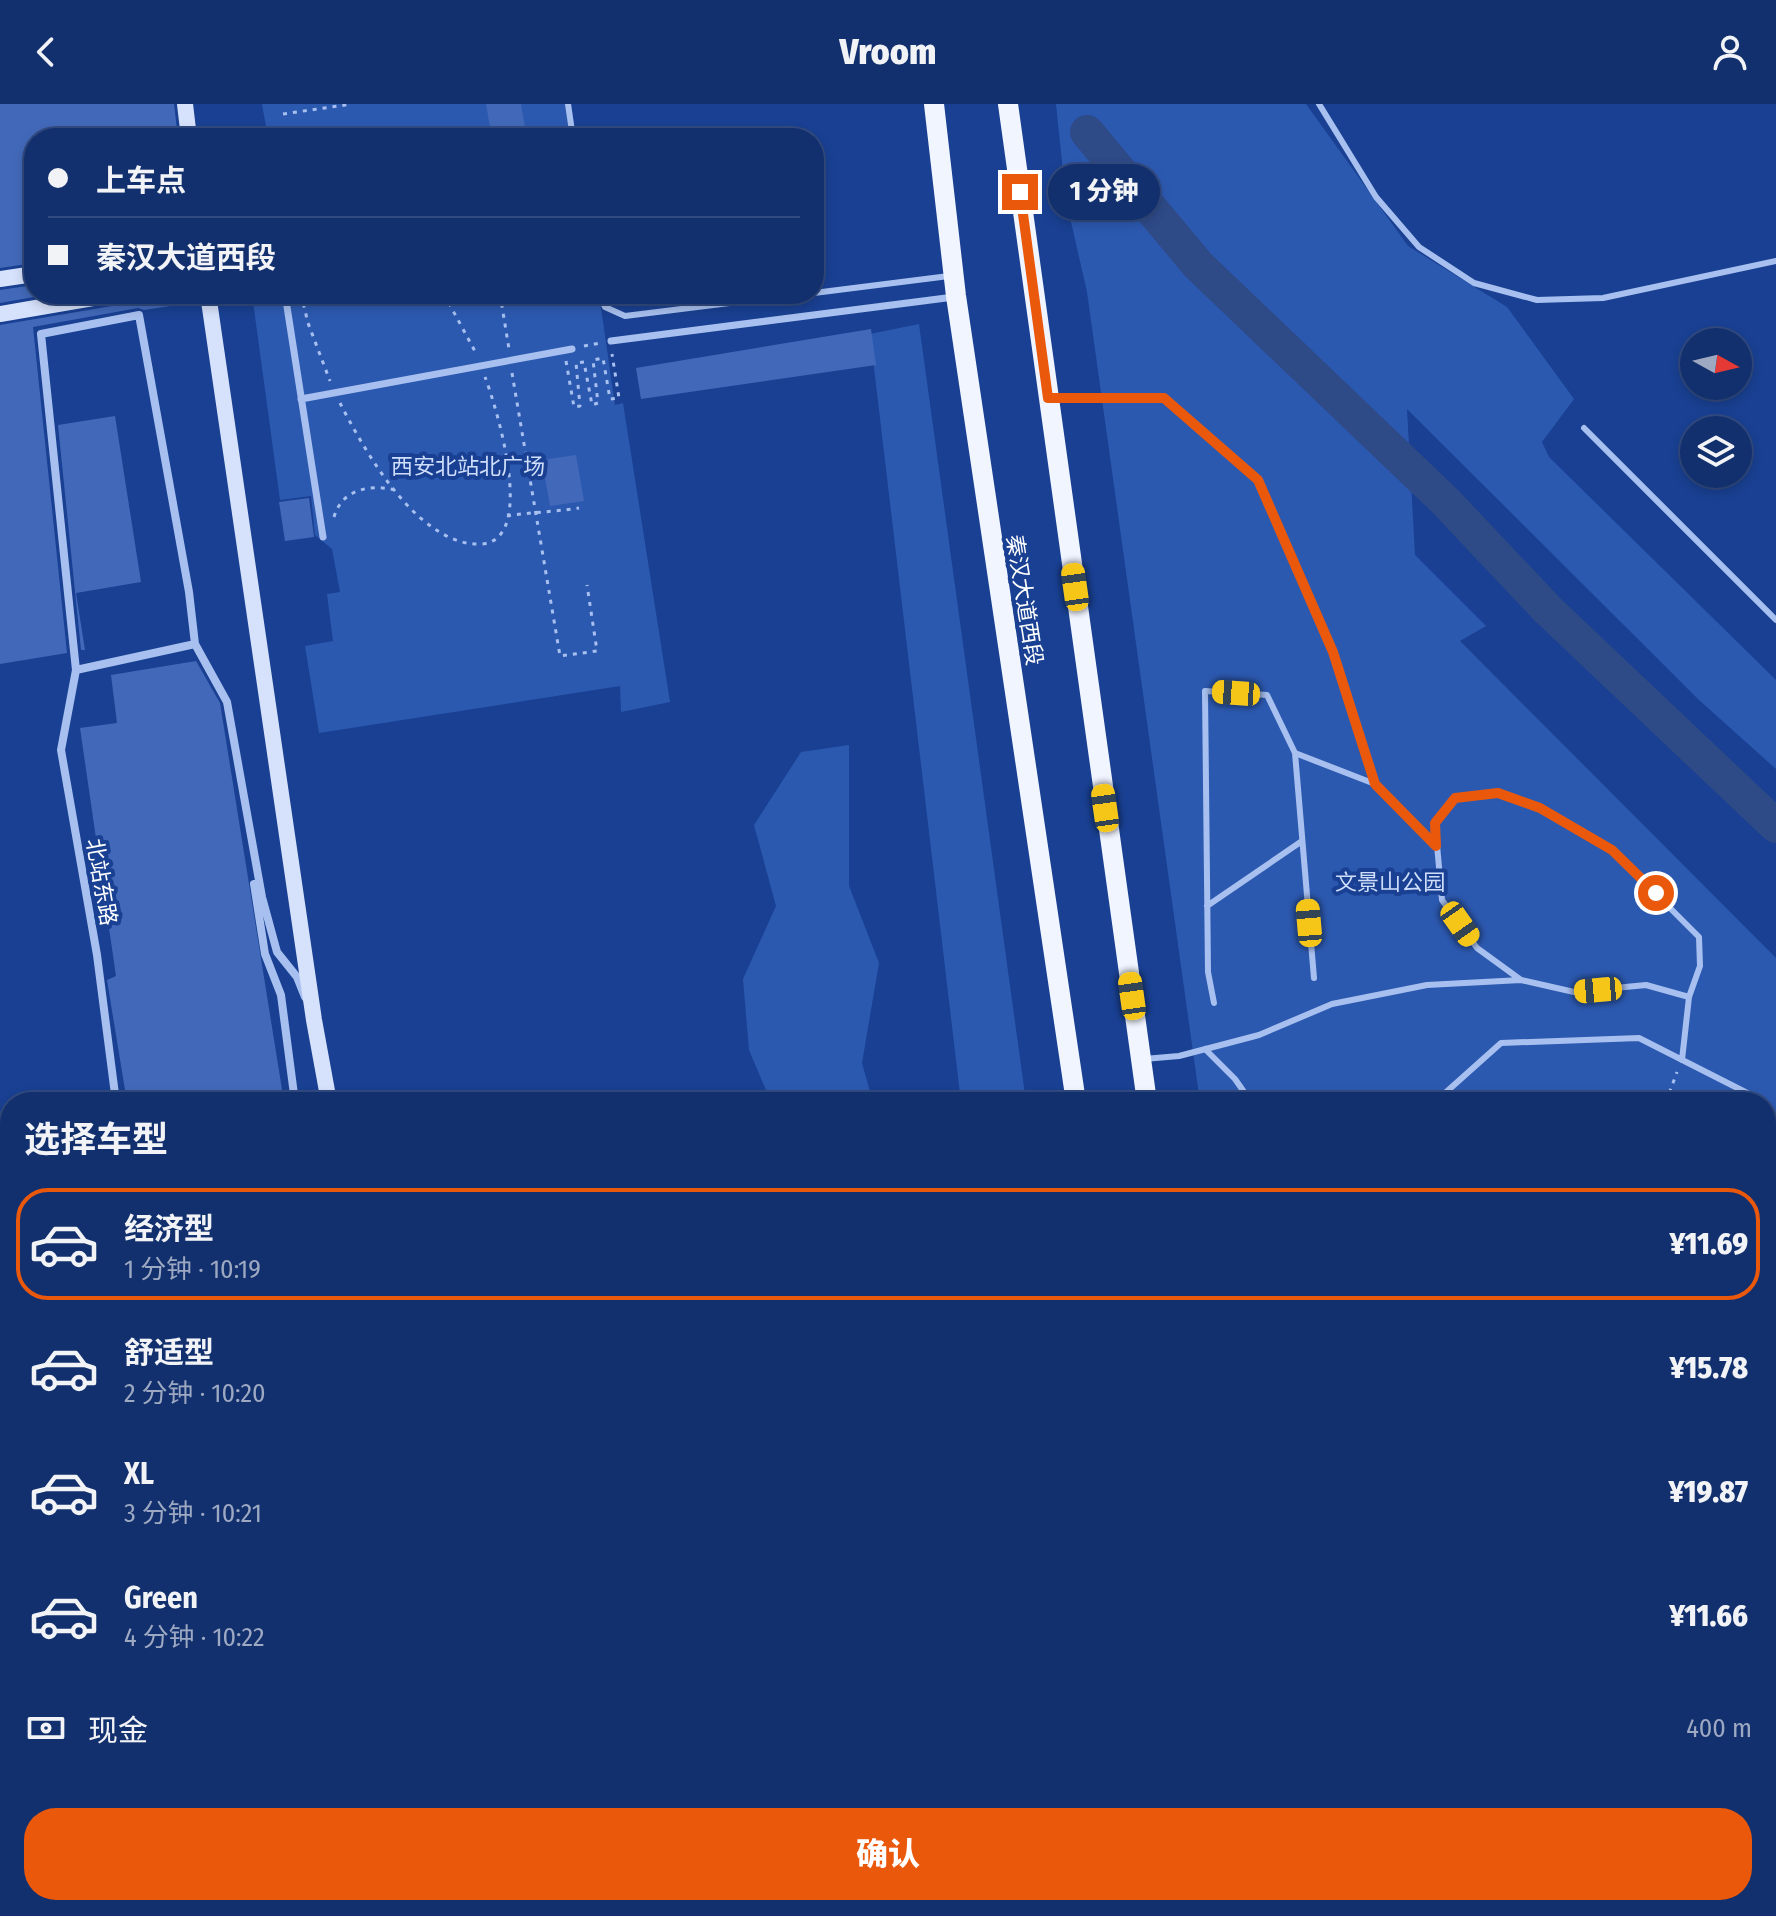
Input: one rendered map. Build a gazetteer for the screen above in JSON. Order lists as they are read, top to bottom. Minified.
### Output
{"streets":{"main road":["秦汉大道西段"],"street":["北站东路"]},"parks":["西安北站北广场","文景山公园"],"north":"right","page":{"header":"Vroom","banner":["上车点","秦汉大道西段"],"bubble":"1 分钟","heading":"选择车型","list":[{"name":"经济型","note":"1 分钟 · 10:19","value":"¥11.69"},{"name":"舒适型","note":"2 分钟 · 10:20","value":"¥15.78"},{"name":"XL","note":"3 分钟 · 10:21","value":"¥19.87"},{"name":"Green","note":"4 分钟 · 10:22","value":"¥11.66"}],"pay":["现金","400 m"],"buttons":"确认"}}
